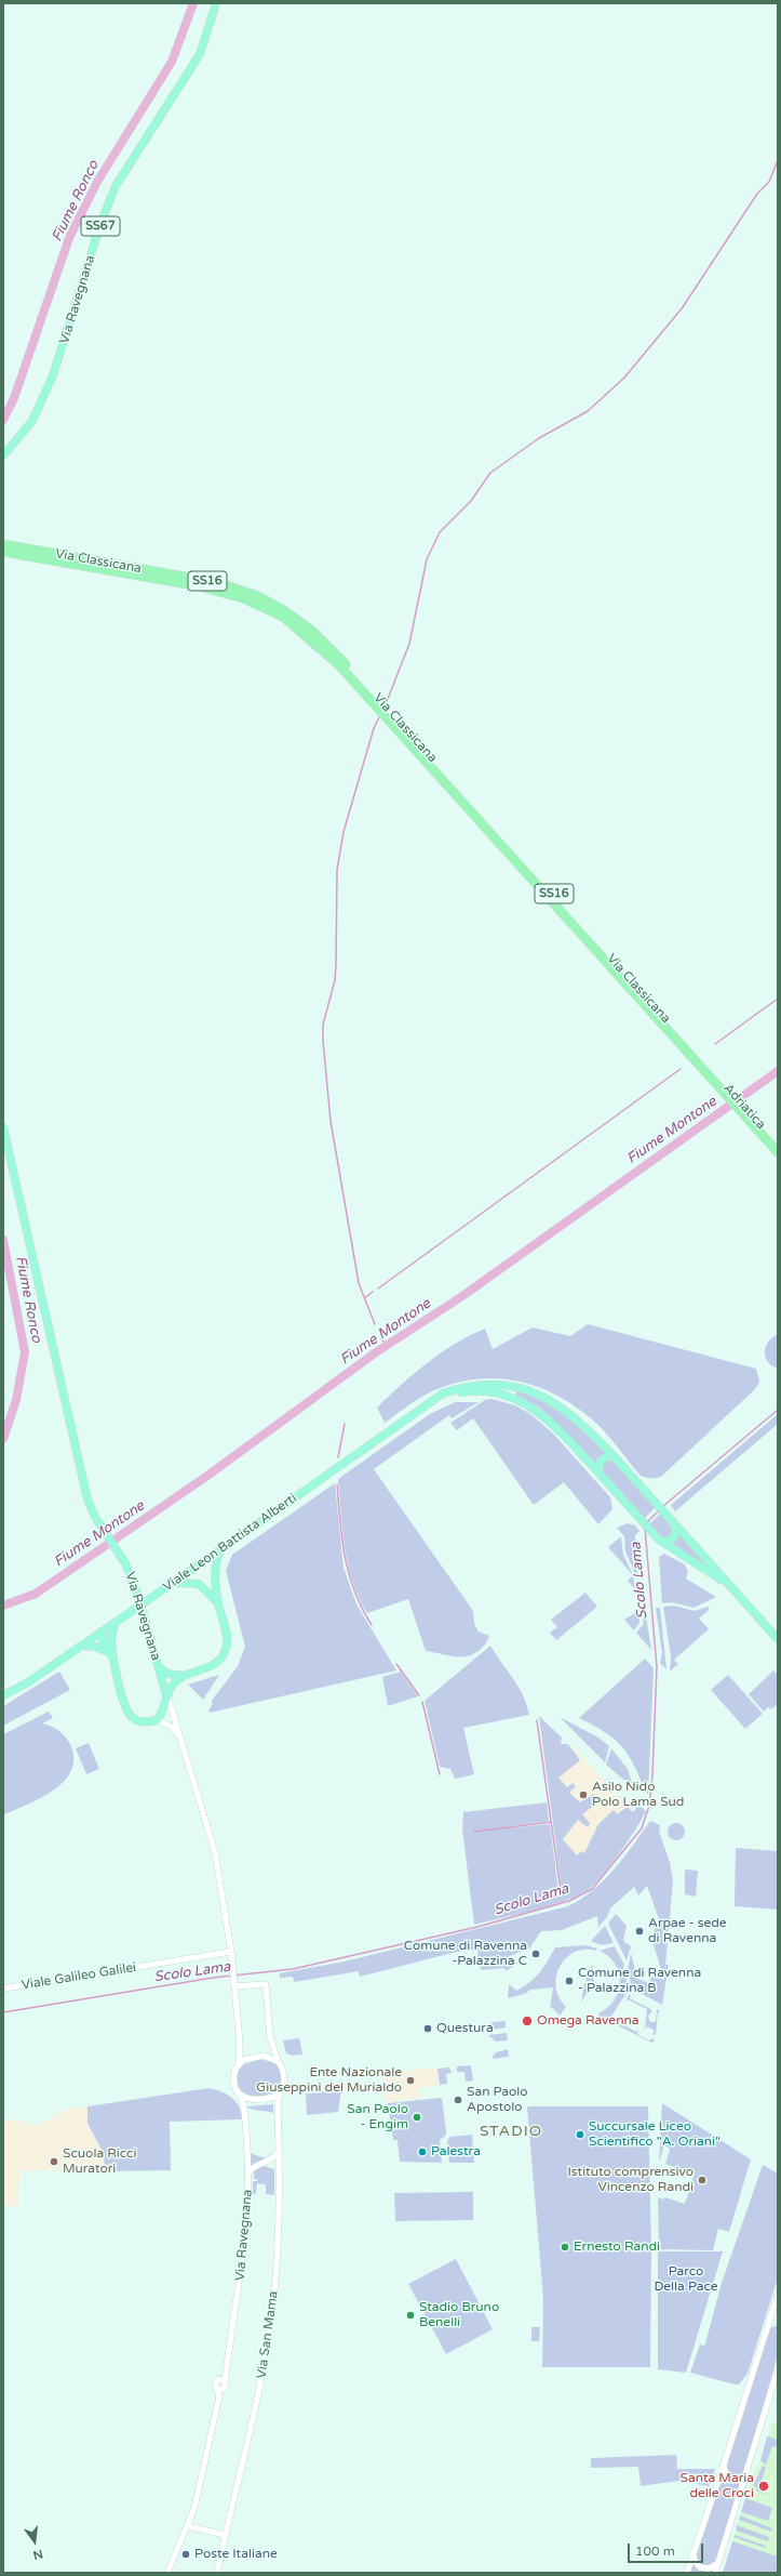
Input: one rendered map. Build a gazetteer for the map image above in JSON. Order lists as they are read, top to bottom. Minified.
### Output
{"streets":{"highway":["Via Classicana","SS16","Adriatica"],"main road":["SS67","Via Ravegnana","Viale Leon Battista Alberti"],"street":["Viale Galileo Galilei","Via San Mama"]},"crossings":[["Via Ravegnana","Viale Galileo Galilei"],["Via Ravegnana","Via San Mama"],["Via Classicana","Adriatica"]],"districts":["STADIO"],"water":["Fiume Ronco","Fiume Montone","Scolo Lama"],"parks":["Parco Della Pace"],"places":["Asilo Nido Polo Lama Sud","Arpae - sede di Ravenna","Comune di Ravenna -Palazzina C","Comune di Ravenna - Palazzina B","Omega Ravenna","Questura","Ente Nazionale Giuseppini del Murialdo","San Paolo Apostolo","San Paolo - Engim","Succursale Liceo Scientifico \"A. Oriani\"","Palestra","Scuola Ricci Muratori","Istituto comprensivo Vincenzo Randi","Ernesto Randi","Stadio Bruno Benelli","Santa Maria delle Croci","Poste Italiane"],"scale_bar":"100 m","north":"bottom"}
